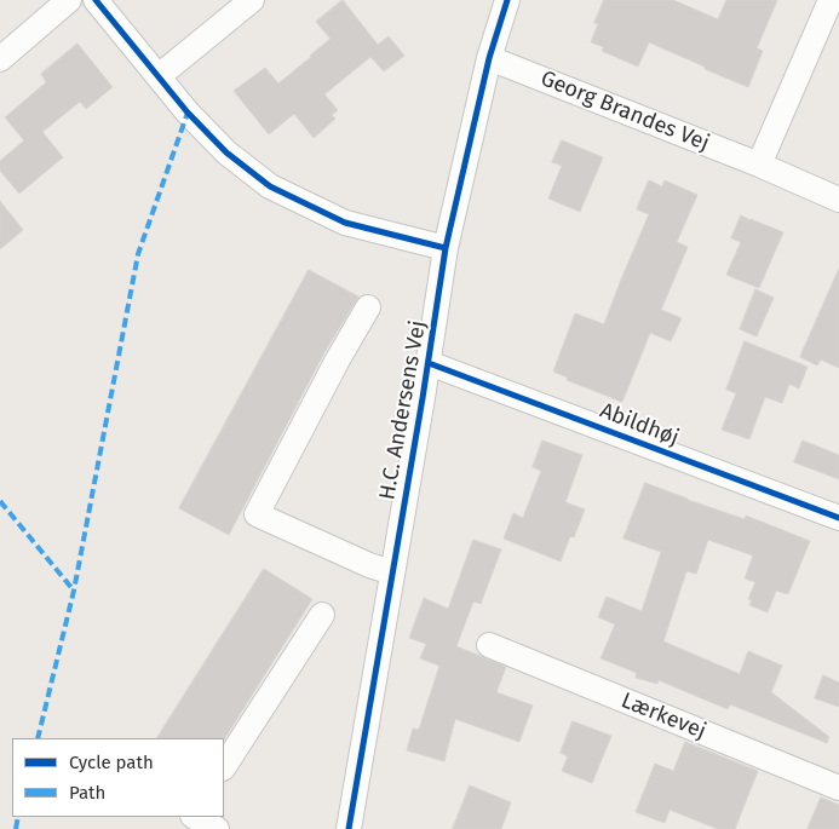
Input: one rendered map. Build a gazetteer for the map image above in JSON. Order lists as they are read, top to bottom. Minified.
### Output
{"streets":{"street":["Georg Brandes Vej","H.C. Andersens Vej","Abildhøj","Lærkevej"]},"crossings":[["Georg Brandes Vej","H.C. Andersens Vej"],["H.C. Andersens Vej","Abildhøj"]],"legend":["Cycle path","Path"]}
